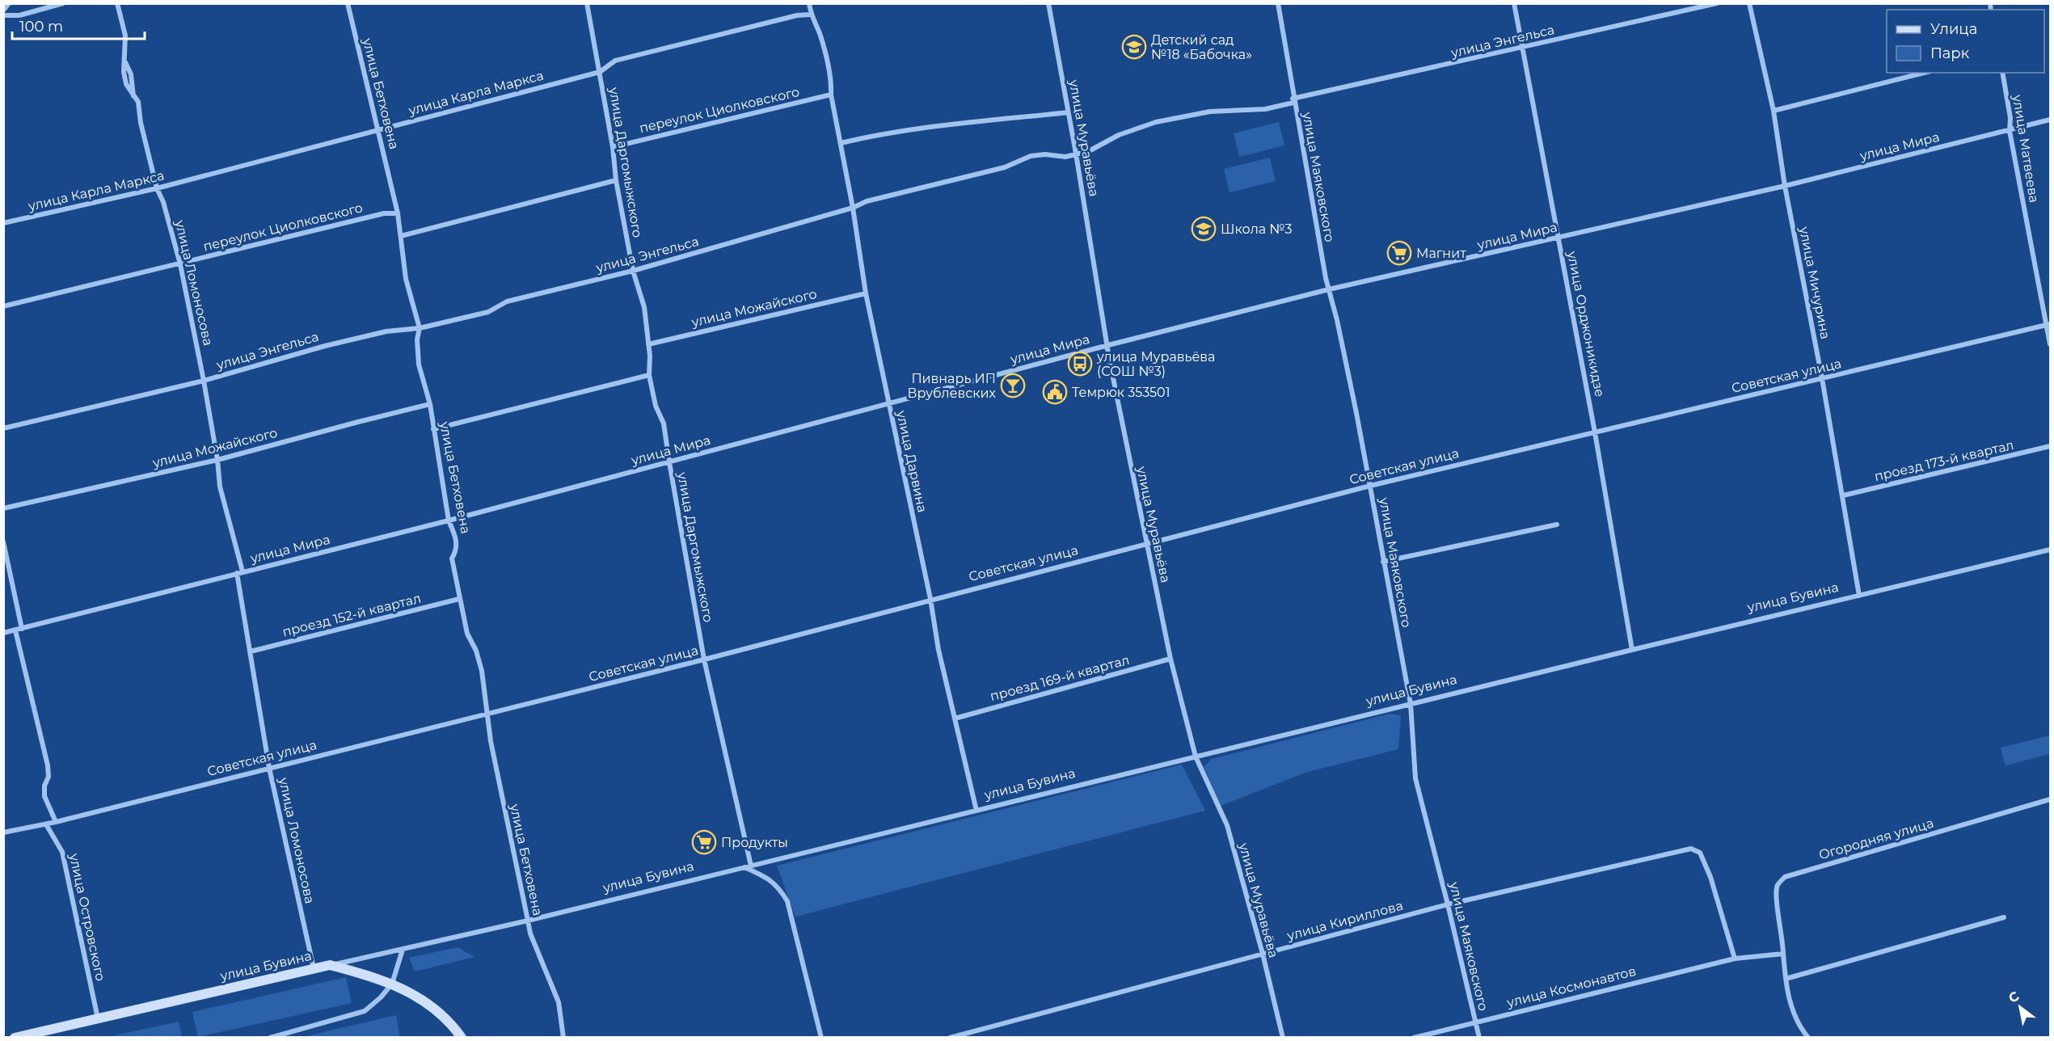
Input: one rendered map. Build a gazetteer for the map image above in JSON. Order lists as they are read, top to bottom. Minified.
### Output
{"streets":{"street":["улица Энгельса","улица Карла Маркса","улица Бетховена","переулок Циолковского","улица Муравьёва","улица Мира","улица Матвеева","улица Даргомыжского","улица Маяковского","улица Ломоносова","улица Мичурина","улица Можайского","улица Орджоникидзе","Советская улица","проезд 173-й квартал","улица Дарвина","улица Бувина","проезд 152-й квартал","проезд 169-й квартал","Огородняя улица","улица Островского","улица Кириллова","улица Космонавтов"]},"crossings":[["улица Энгельса","улица Бетховена"],["улица Энгельса","улица Муравьёва"],["улица Энгельса","улица Даргомыжского"],["улица Энгельса","улица Маяковского"],["улица Энгельса","улица Ломоносова"],["улица Энгельса","улица Орджоникидзе"],["улица Энгельса","улица Дарвина"],["улица Карла Маркса","улица Бетховена"],["улица Карла Маркса","улица Даргомыжского"],["улица Карла Маркса","улица Ломоносова"],["улица Карла Маркса","улица Дарвина"],["улица Бетховена","переулок Циолковского"],["улица Бетховена","улица Мира"],["улица Бетховена","улица Можайского"],["улица Бетховена","Советская улица"],["улица Бетховена","улица Бувина"],["улица Бетховена","проезд 152-й квартал"],["переулок Циолковского","улица Даргомыжского"],["переулок Циолковского","улица Ломоносова"],["переулок Циолковского","улица Дарвина"],["улица Муравьёва","улица Мира"],["улица Муравьёва","Советская улица"],["улица Муравьёва","улица Бувина"],["улица Муравьёва","проезд 169-й квартал"],["улица Муравьёва","улица Кириллова"],["улица Мира","улица Матвеева"],["улица Мира","улица Даргомыжского"],["улица Мира","улица Маяковского"],["улица Мира","улица Ломоносова"],["улица Мира","улица Мичурина"],["улица Мира","улица Орджоникидзе"],["улица Мира","улица Дарвина"],["улица Матвеева","Советская улица"],["улица Даргомыжского","улица Можайского"],["улица Даргомыжского","Советская улица"],["улица Даргомыжского","улица Бувина"],["улица Маяковского","Советская улица"],["улица Маяковского","улица Бувина"],["улица Маяковского","улица Кириллова"],["улица Маяковского","улица Космонавтов"],["улица Ломоносова","улица Можайского"],["улица Ломоносова","Советская улица"],["улица Ломоносова","улица Бувина"],["улица Ломоносова","проезд 152-й квартал"],["улица Мичурина","Советская улица"],["улица Мичурина","проезд 173-й квартал"],["улица Мичурина","улица Бувина"],["улица Можайского","улица Дарвина"],["улица Орджоникидзе","Советская улица"],["улица Орджоникидзе","улица Бувина"],["Советская улица","улица Дарвина"],["Советская улица","улица Островского"],["улица Дарвина","улица Бувина"],["улица Дарвина","проезд 169-й квартал"],["улица Бувина","улица Островского"],["Огородняя улица","улица Космонавтов"],["улица Кириллова","улица Космонавтов"]],"places":{"school or university":["Детский сад №18 «Бабочка»","Школа №3"],"supermarket":["Магнит","Продукты"],"bus stop":["улица Муравьёва (СОШ №3)"],"bar":["Пивнарь ИП Врублевских"],"public building":["Темрюк 353501"]},"legend":["Улица","Парк"],"scale_bar":"100 m","north":"top left"}
